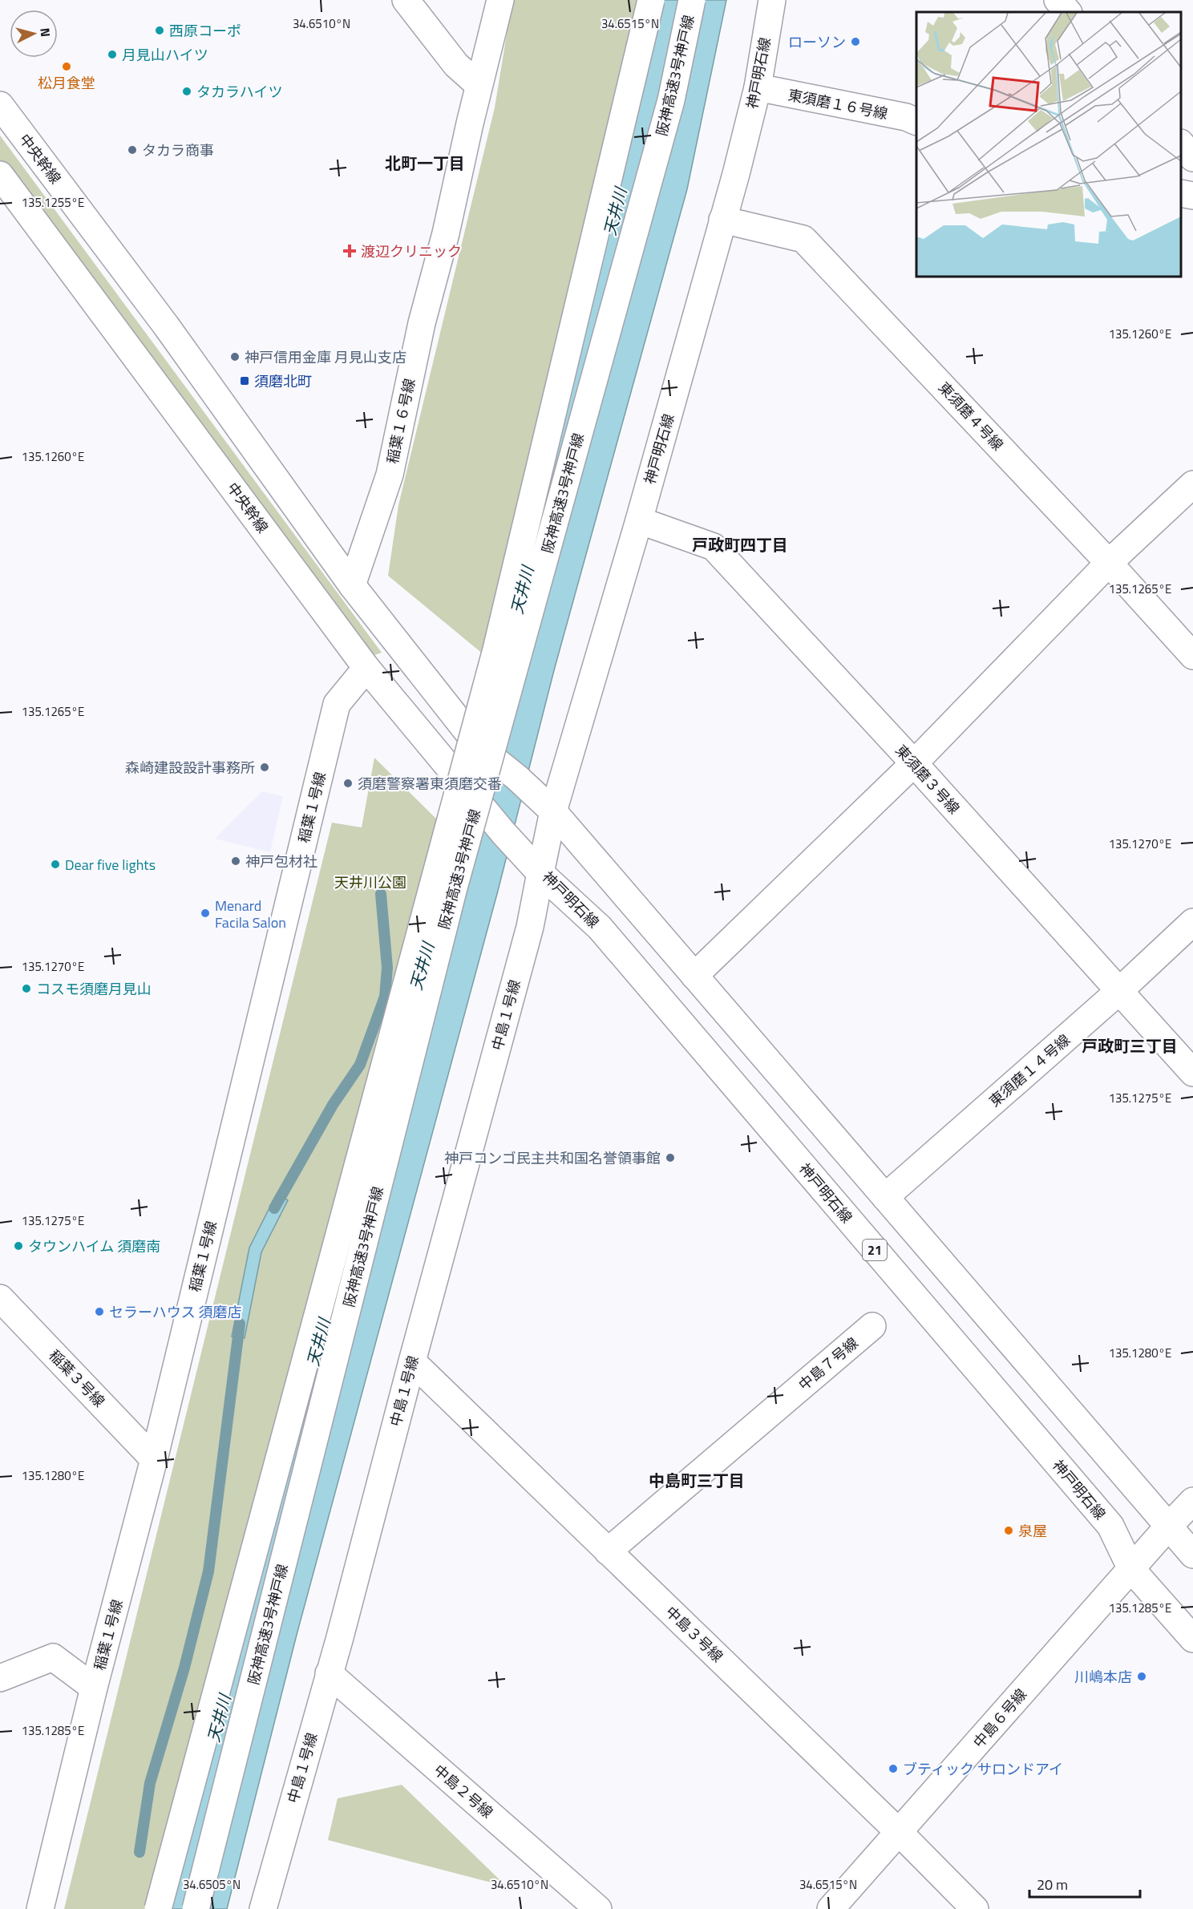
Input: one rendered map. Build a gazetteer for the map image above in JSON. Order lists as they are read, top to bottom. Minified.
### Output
{"streets":{"main road":["神戸明石線","阪神高速3号神戸線","東須磨１６号線","中央幹線","東須磨４号線","稲葉１６号線","東須磨３号線","稲葉１号線","中島１号線","東須磨１４号線","21","中島７号線","稲葉３号線","中島３号線","中島６号線","中島２号線"]},"crossings":[["神戸明石線","東須磨１６号線"],["神戸明石線","中央幹線"],["神戸明石線","東須磨４号線"],["神戸明石線","東須磨３号線"],["神戸明石線","中島１号線"],["神戸明石線","中島６号線"],["中央幹線","稲葉１６号線"],["中央幹線","稲葉１号線"],["中央幹線","中島１号線"],["東須磨３号線","東須磨１４号線"],["稲葉１号線","稲葉３号線"],["中島１号線","中島３号線"],["中島１号線","中島２号線"],["中島７号線","中島３号線"],["中島３号線","中島６号線"]],"districts":["北町一丁目","戸政町四丁目","戸政町三丁目","中島町三丁目"],"water":["天井川"],"parks":["天井川公園"],"places":{"other":["西原コーポ","ローソン","月見山ハイツ","松月食堂","タカラハイツ","タカラ商事","神戸信用金庫 月見山支店","森崎建設設計事務所","須磨警察署東須磨交番","神戸包材社","Dear five lights","Menard Facila Salon","コスモ須磨月見山","神戸コンゴ民主共和国名誉領事館","タウンハイム 須磨南","セラーハウス 須磨店","泉屋","川嶋本店","ブティック サロンドアイ"],"health":["渡辺クリニック"],"transit":["須磨北町"]},"scale_bar":"20 m","north":"right","coordinates":["34.6510°N","34.6515°N","135.1255°E","135.1260°E","135.1265°E","135.1270°E","135.1275°E","135.1280°E","135.1285°E","34.6505°N"]}
